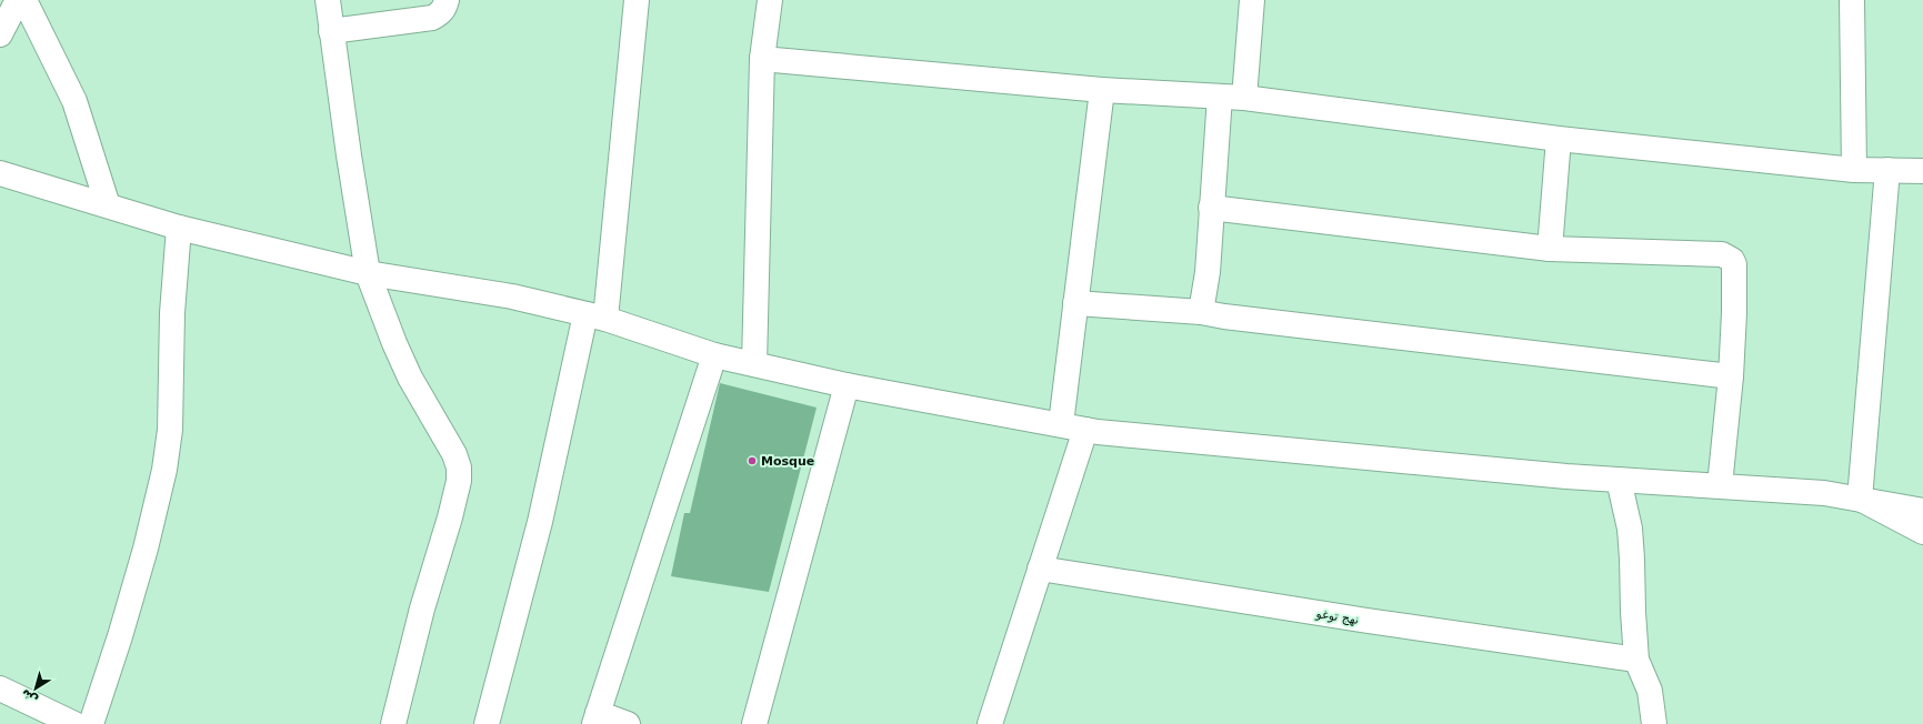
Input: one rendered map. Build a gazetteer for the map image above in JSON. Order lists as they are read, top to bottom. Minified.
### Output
{"streets":{"street":["نهج توغو"]},"places":["Mosque"],"north":"bottom left"}
